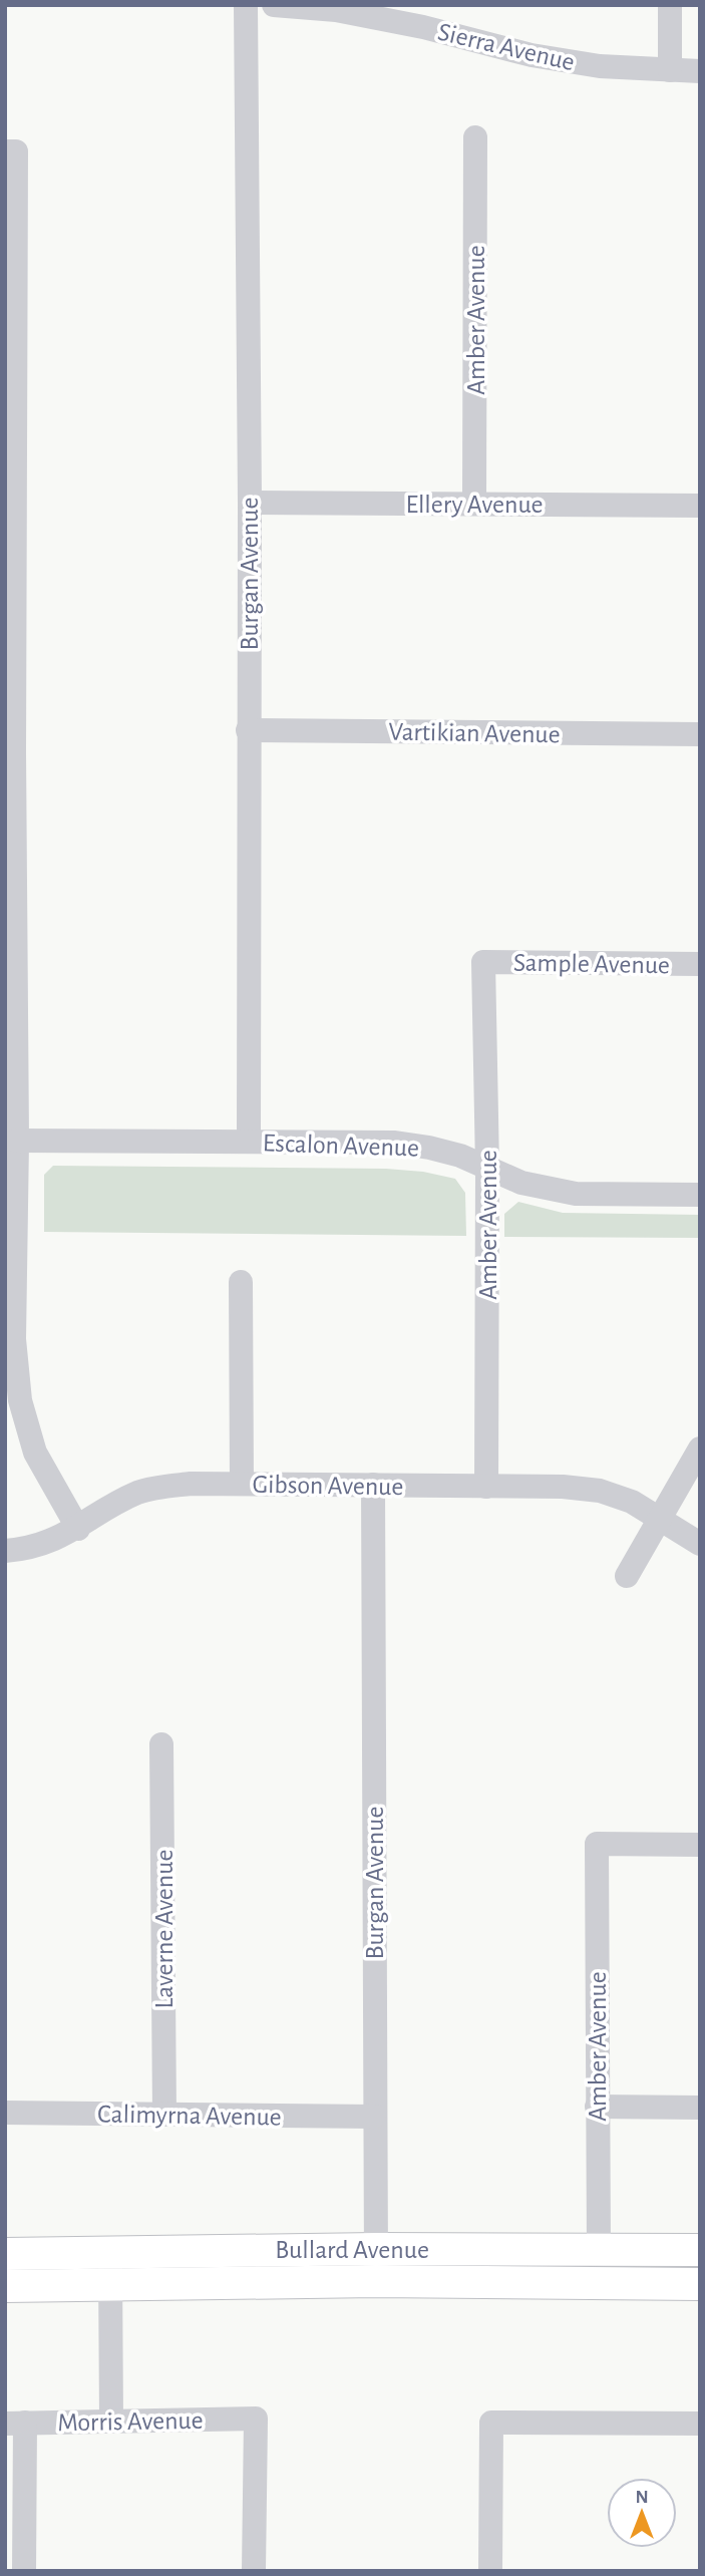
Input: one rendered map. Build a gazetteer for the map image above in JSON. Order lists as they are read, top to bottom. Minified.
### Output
{"streets":{"main road":["Bullard Avenue"],"street":["Sierra Avenue","Amber Avenue","Ellery Avenue","Burgan Avenue","Vartikian Avenue","Sample Avenue","Escalon Avenue","Gibson Avenue","Laverne Avenue","Calimyrna Avenue","Morris Avenue"]},"crossings":[["Amber Avenue","Ellery Avenue"],["Amber Avenue","Sample Avenue"],["Amber Avenue","Escalon Avenue"],["Amber Avenue","Gibson Avenue"],["Amber Avenue","Bullard Avenue"],["Ellery Avenue","Burgan Avenue"],["Burgan Avenue","Vartikian Avenue"],["Burgan Avenue","Escalon Avenue"],["Burgan Avenue","Gibson Avenue"],["Burgan Avenue","Calimyrna Avenue"],["Burgan Avenue","Bullard Avenue"],["Laverne Avenue","Calimyrna Avenue"]],"north":"top"}
